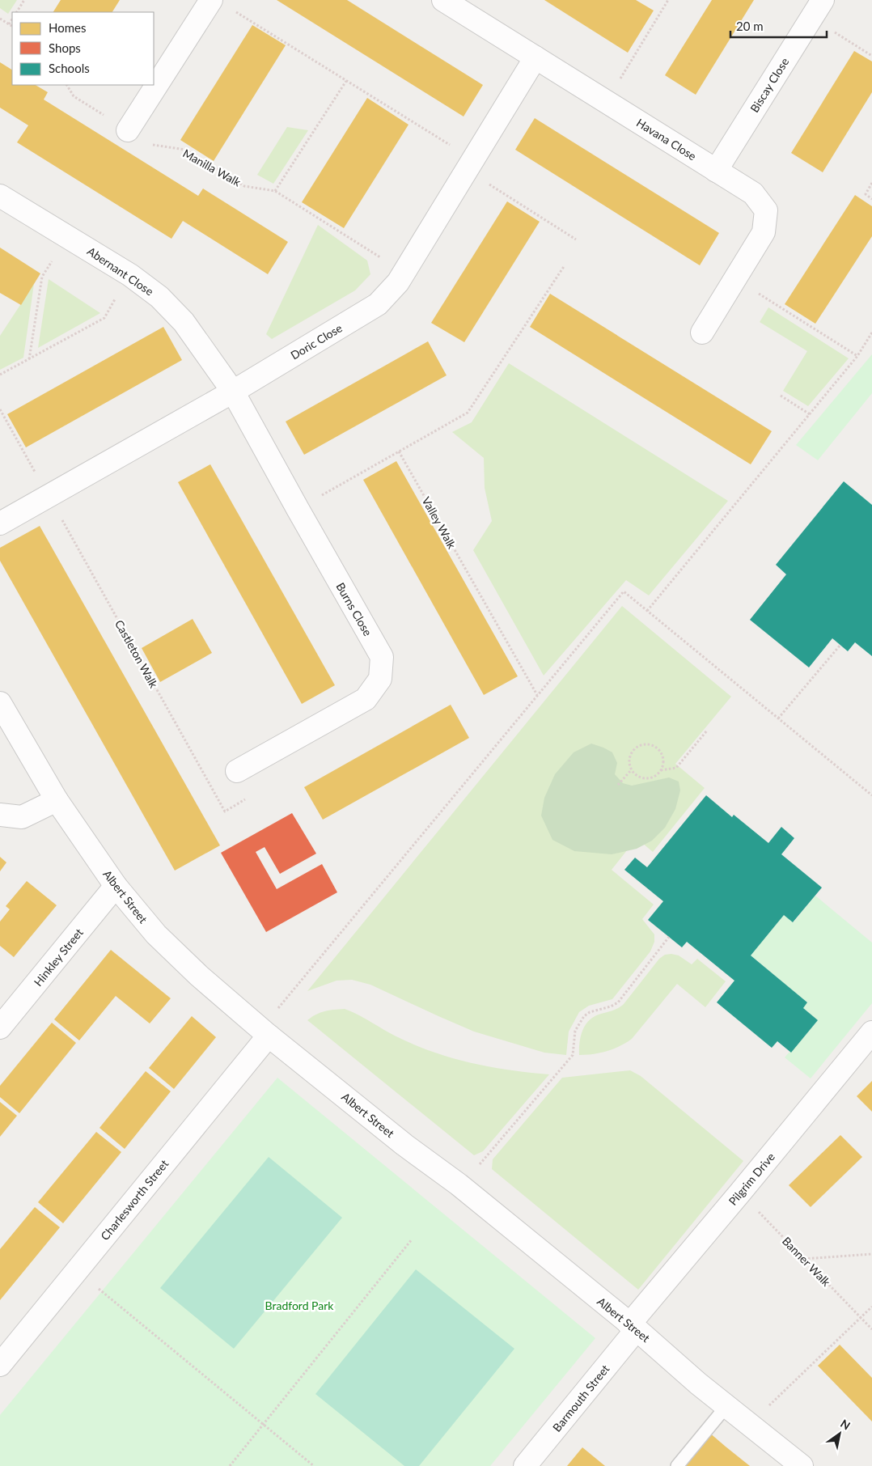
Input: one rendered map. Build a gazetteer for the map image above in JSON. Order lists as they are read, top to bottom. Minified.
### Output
{"streets":{"street":["Biscay Close","Havana Close","Abernant Close","Doric Close","Burns Close","Albert Street","Hinkley Street","Pilgrim Drive","Charlesworth Street","Barmouth Street"],"path":["Manilla Walk","Valley Walk","Castleton Walk","Banner Walk"]},"crossings":[["Biscay Close","Havana Close"],["Havana Close","Doric Close"],["Manilla Walk","Doric Close"],["Abernant Close","Doric Close"],["Abernant Close","Burns Close"],["Doric Close","Burns Close"],["Doric Close","Castleton Walk"],["Albert Street","Hinkley Street"],["Albert Street","Pilgrim Drive"],["Albert Street","Charlesworth Street"],["Albert Street","Barmouth Street"],["Pilgrim Drive","Banner Walk"],["Pilgrim Drive","Barmouth Street"]],"parks":["Bradford Park"],"legend":["Homes","Shops","Schools"],"scale_bar":"20 m","north":"top right"}
